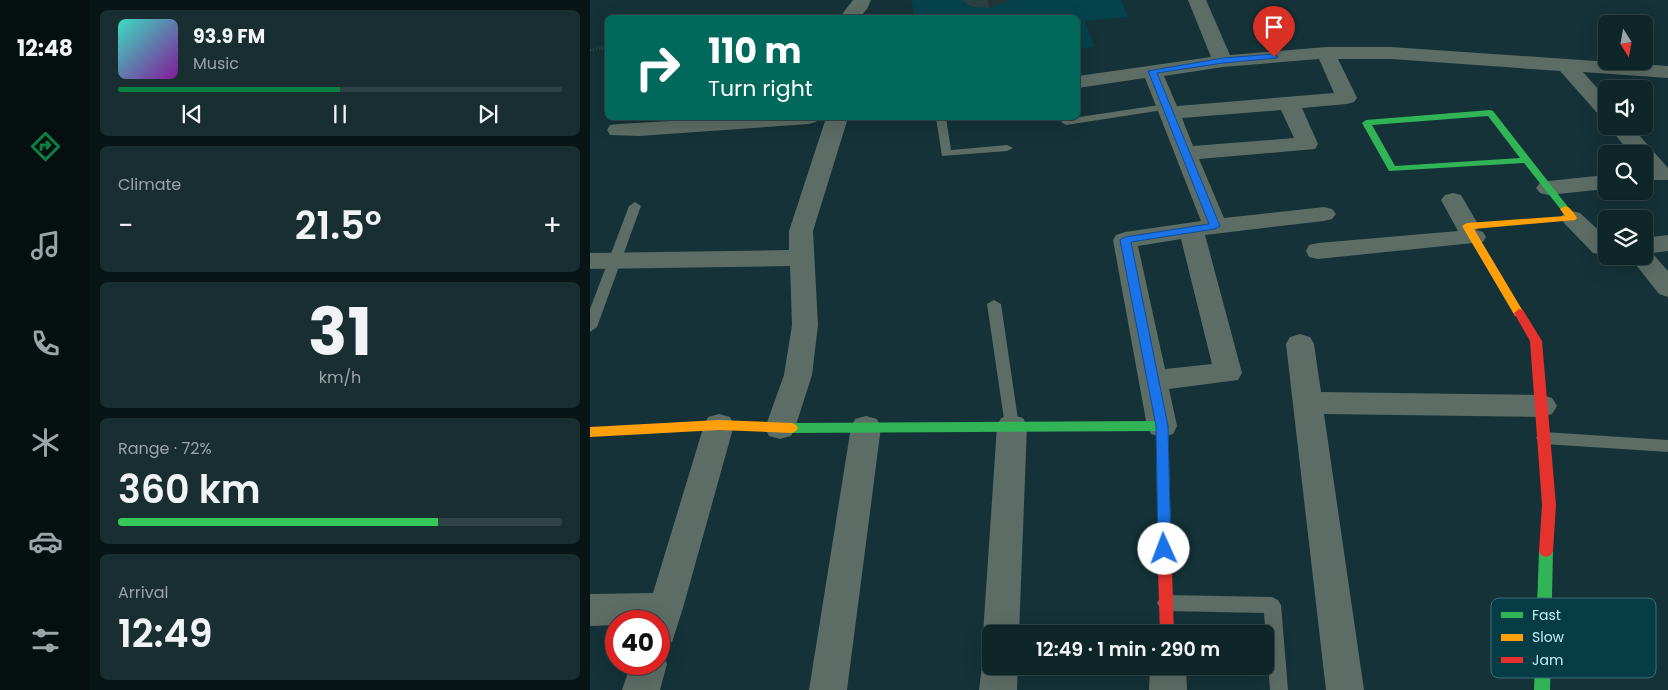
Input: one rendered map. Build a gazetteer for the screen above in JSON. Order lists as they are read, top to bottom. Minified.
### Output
{"legend":["Fast","Slow","Jam"],"north":"bottom","page":{"tabs":"12:48","turn":["110 m","Turn right"],"song":["93.9 FM","Music"],"tile":["Climate",["31","km/h"],["Range · 72%","360 km"],["Arrival","12:49"]],"heat":["−","21.5°","+"],"limit":"40","trip":"12:49 · 1 min · 290 m"}}
